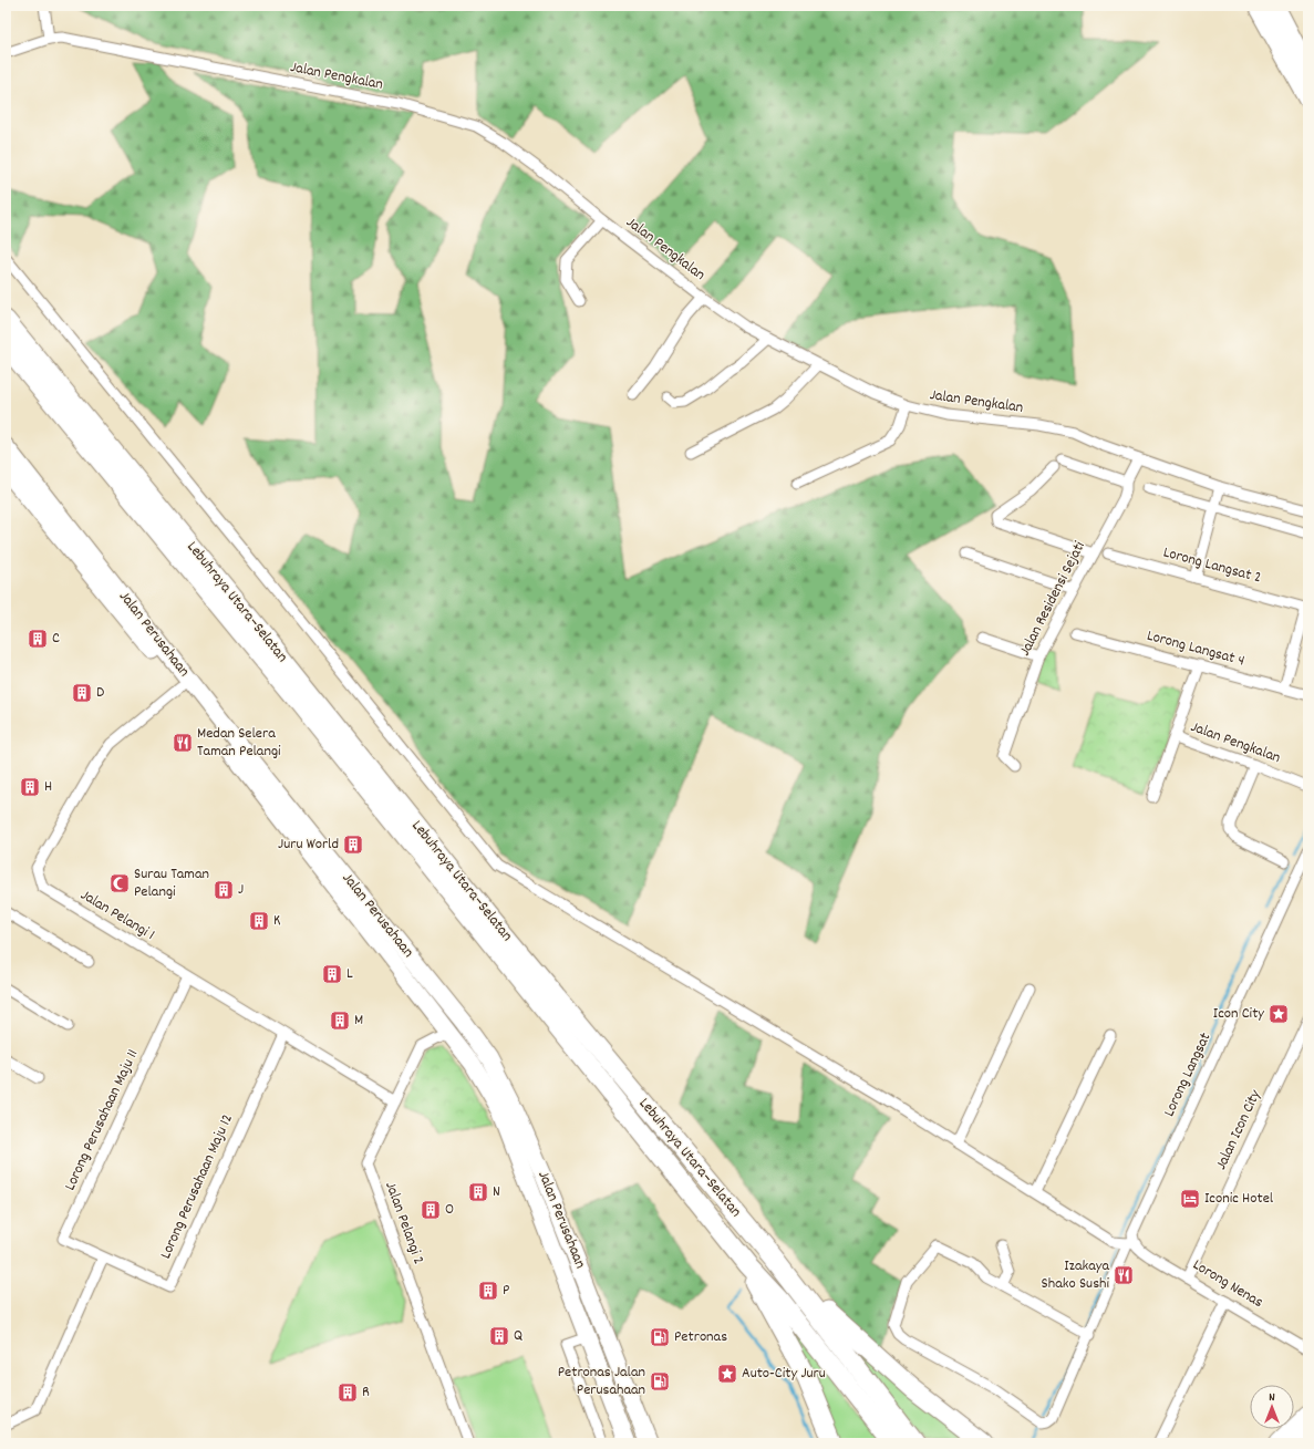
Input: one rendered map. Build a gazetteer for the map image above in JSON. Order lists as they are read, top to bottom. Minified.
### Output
{"streets":{"highway":["Lebuhraya Utara–Selatan"],"main road":["Jalan Perusahaan"],"street":["Jalan Pengkalan","Lorong Langsat 2","Jalan Residensi Sejati","Lorong Langsat 4","Jalan Pelangi 1","Lorong Langsat","Lorong Perusahaan Maju 11","Jalan Icon City","Lorong Perusahaan Maju 12","Jalan Pelangi 2","Lorong Nenas"]},"crossings":[["Jalan Perusahaan","Jalan Pelangi 1"],["Jalan Perusahaan","Jalan Pelangi 2"],["Jalan Pelangi 1","Lorong Perusahaan Maju 11"],["Jalan Pelangi 1","Lorong Perusahaan Maju 12"],["Jalan Pelangi 1","Jalan Pelangi 2"],["Lorong Langsat","Lorong Nenas"],["Lorong Perusahaan Maju 11","Lorong Perusahaan Maju 12"],["Jalan Icon City","Lorong Nenas"]],"places":{"building":["C","D","H","Juru World","J","K","L","M","N","O","P","Q","R"],"restaurant":["Medan Selera Taman Pelangi","Izakaya Shako Sushi"],"mosque":["Surau Taman Pelangi"],"place":["Icon City","Auto-City Juru"],"hotel":["Iconic Hotel"],"fuel station":["Petronas","Petronas Jalan Perusahaan"]},"north":"top"}
